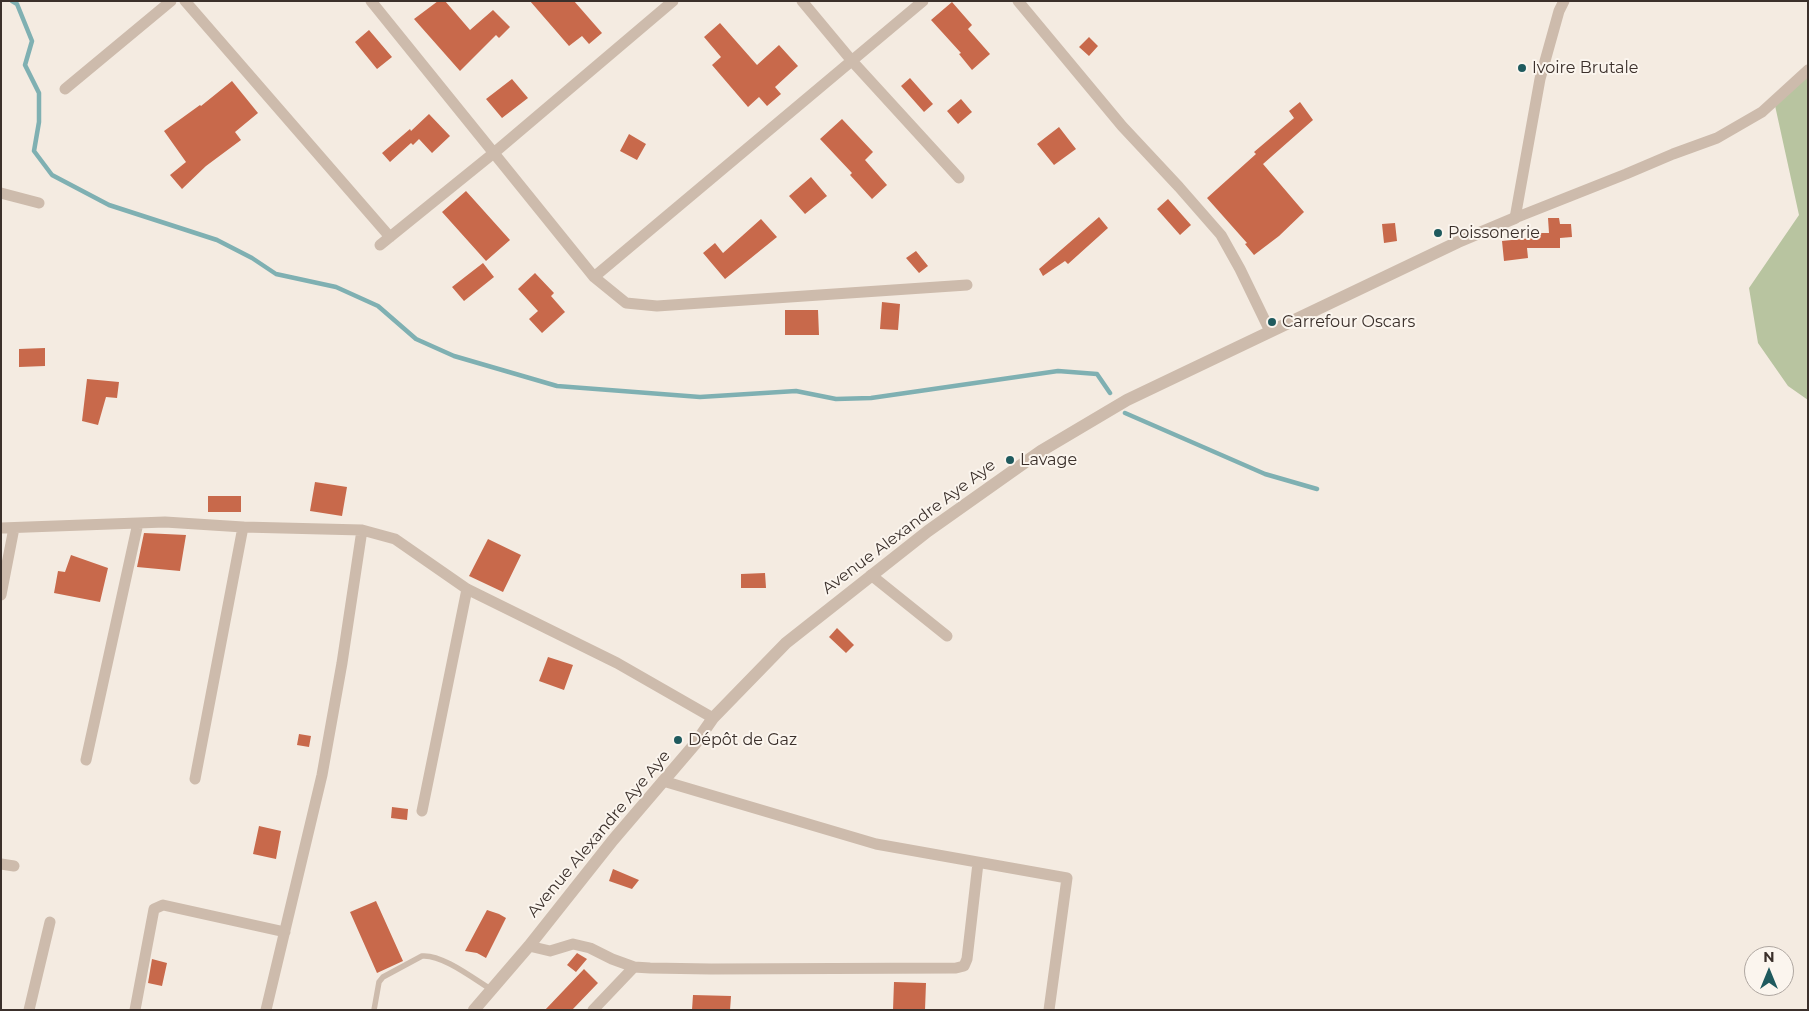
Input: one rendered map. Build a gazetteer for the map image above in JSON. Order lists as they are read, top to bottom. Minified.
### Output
{"streets":{"street":["Avenue Alexandre Aye Aye"]},"places":["Ivoire Brutale","Poissonerie","Carrefour Oscars","Lavage","Dépôt de Gaz"],"north":"top"}
